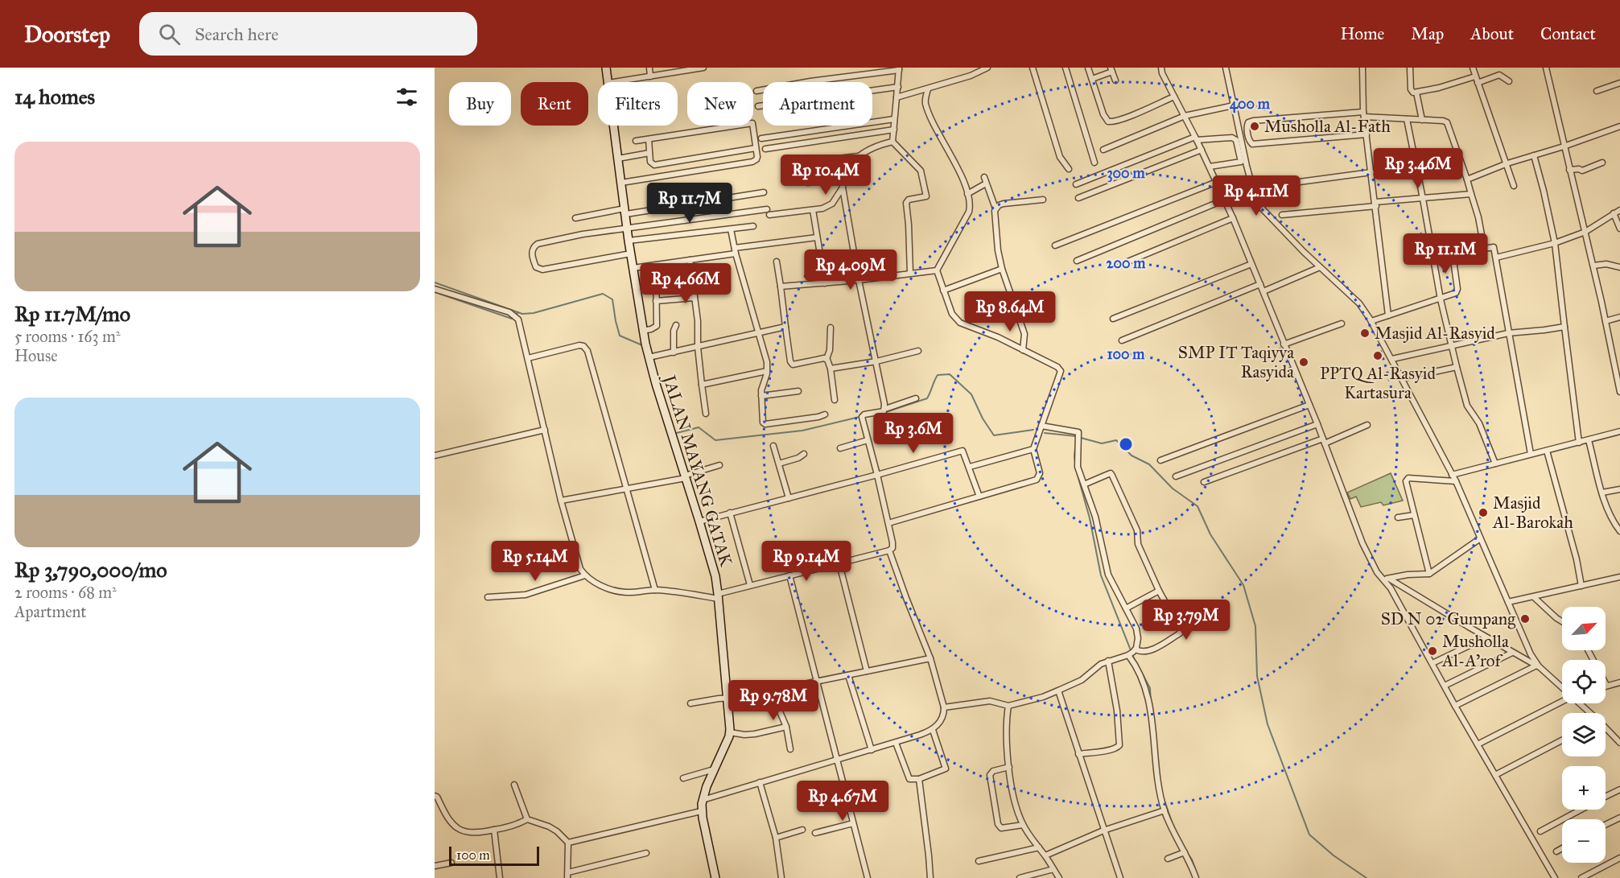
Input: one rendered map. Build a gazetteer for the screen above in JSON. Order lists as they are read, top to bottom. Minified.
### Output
{"streets":{"street":["JALAN MAYANG GATAK"]},"places":["Musholla Al-Fath","Masjid Al-Rasyid","PPTQ Al-Rasyid Kartasura","SMP IT Taqiyya Rasyida","Masjid Al-Barokah","SD N 02 Gumpang","Musholla Al-A'rof"],"scale_bar":"100 m","north":"top right","page":{"header":"Doorstep","search":"Search here","nav":["Home","Map","About","Contact"],"heading":"14 homes","chip":["Buy","Rent","Filters","New","Apartment"],"list":[{"name":"Rp 11.7M/mo","note":"5 rooms · 163 m² · House"},{"name":"Rp 3,790,000/mo","note":"2 rooms · 68 m² · Apartment"}],"price":["Rp 3.46M","Rp 10.4M","Rp 4.11M","Rp 11.7M","Rp 11.1M","Rp 4.09M","Rp 4.66M","Rp 8.64M","Rp 3.6M","Rp 5.14M","Rp 9.14M","Rp 3.79M","Rp 9.78M","Rp 4.67M"],"map_buttons":["+","−"],"scale":"100 m"},"rings":["400 m","300 m","200 m","100 m"]}
